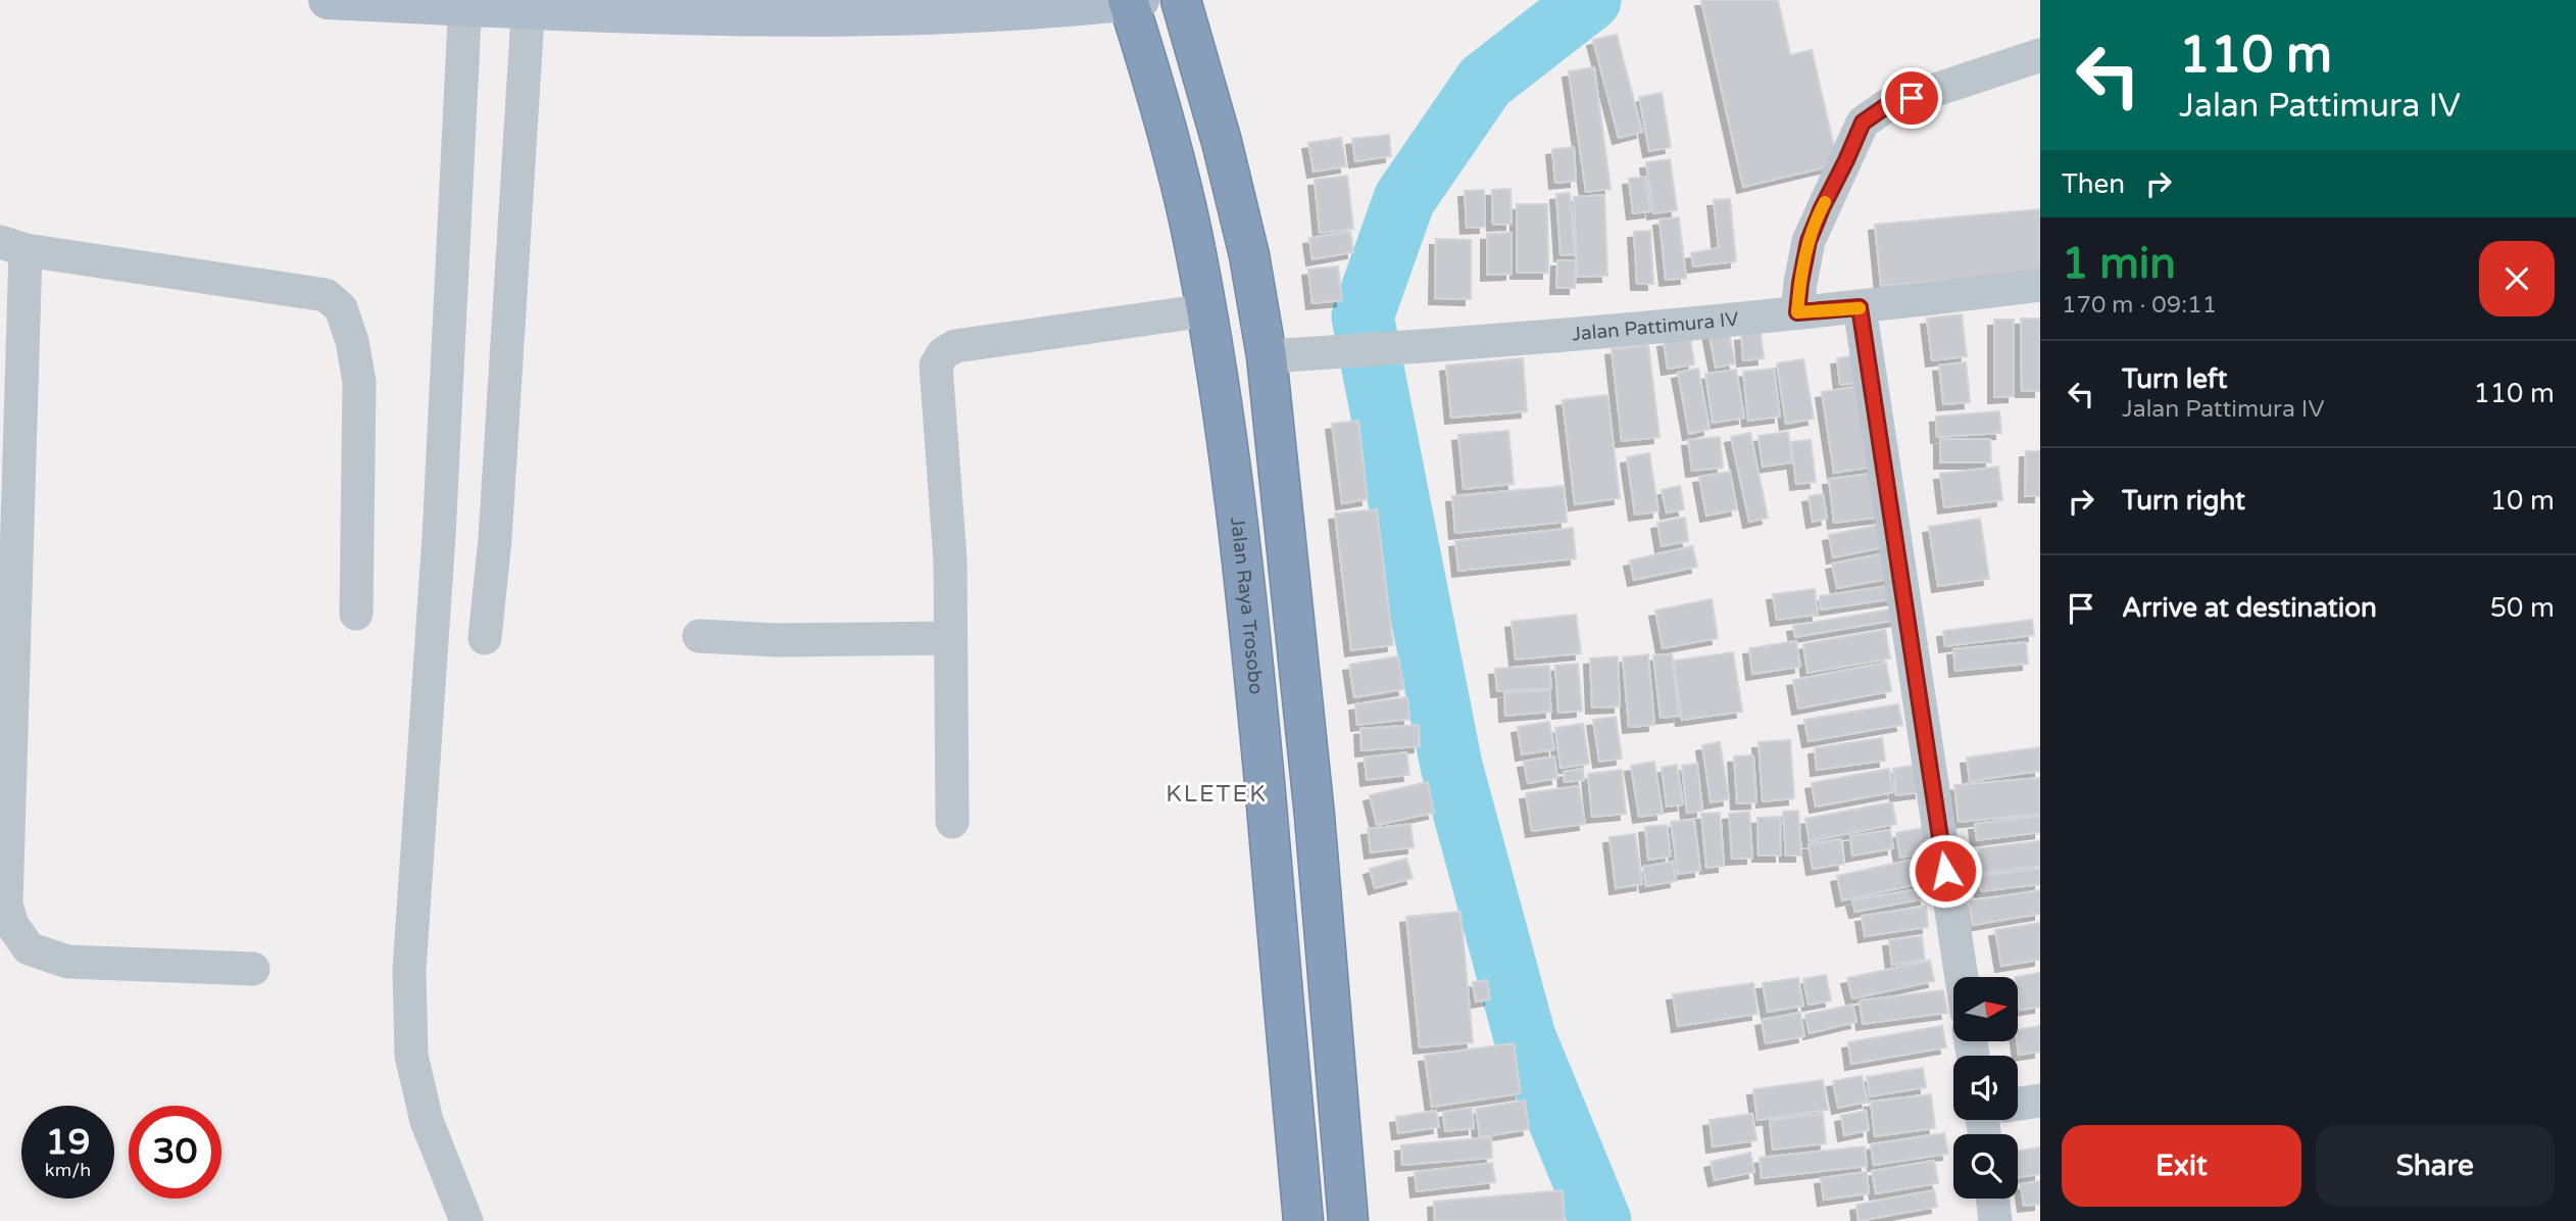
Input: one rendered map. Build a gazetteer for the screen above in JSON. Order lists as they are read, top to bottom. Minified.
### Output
{"streets":{"highway":["Jalan Raya Trosobo"],"street":["Jalan Pattimura IV"]},"districts":["KLETEK"],"north":"right","page":{"turn":["110 m","Jalan Pattimura IV"],"then":"Then","heading":["1 min","170 m · 09:11"],"list":[{"name":"Turn left","note":"Jalan Pattimura IV","value":"110 m"},{"name":"Turn right","value":"10 m"},{"name":"Arrive at destination","value":"50 m"}],"speed":"19 km/h","limit":"30","buttons":["Exit","Share"]}}
